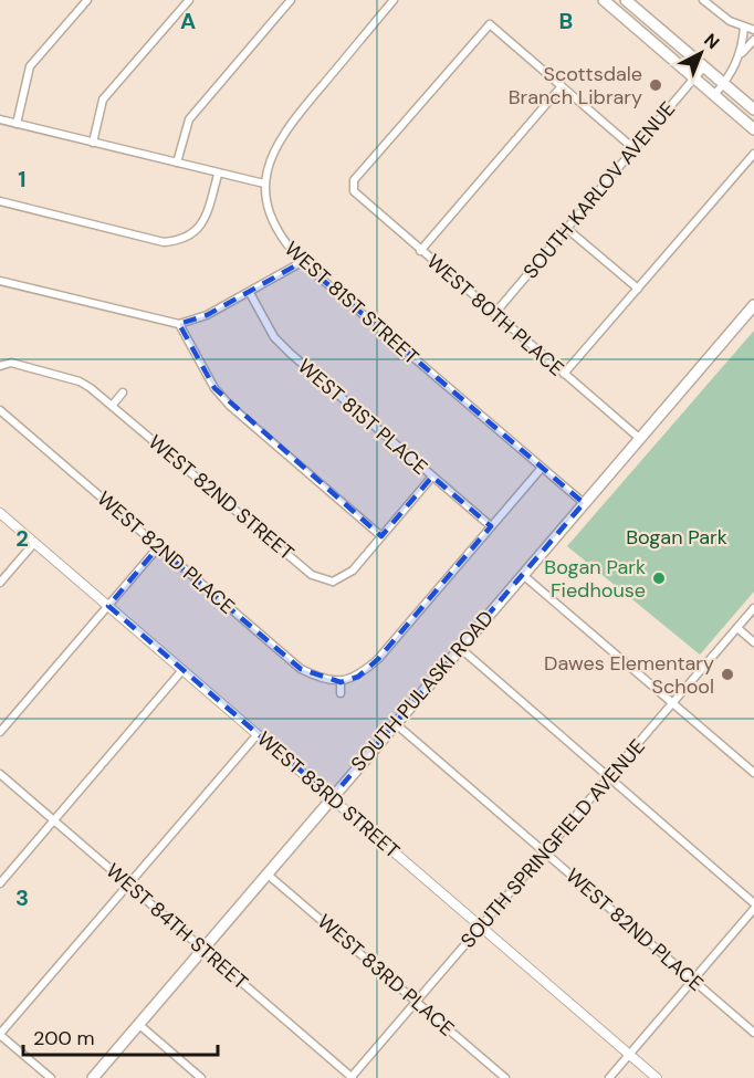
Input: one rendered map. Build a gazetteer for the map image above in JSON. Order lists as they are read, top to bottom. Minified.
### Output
{"streets":{"main road":["SOUTH PULASKI ROAD"],"street":["SOUTH KARLOV AVENUE","WEST 81ST STREET","WEST 80TH PLACE","WEST 81ST PLACE","WEST 82ND STREET","WEST 82ND PLACE","WEST 83RD STREET","SOUTH SPRINGFIELD AVENUE","WEST 84TH STREET","WEST 83RD PLACE"]},"crossings":[["SOUTH KARLOV AVENUE","WEST 80TH PLACE"],["WEST 81ST STREET","SOUTH PULASKI ROAD"],["WEST 80TH PLACE","SOUTH PULASKI ROAD"],["WEST 82ND PLACE","SOUTH PULASKI ROAD"],["WEST 82ND PLACE","SOUTH SPRINGFIELD AVENUE"],["SOUTH PULASKI ROAD","WEST 83RD STREET"],["SOUTH PULASKI ROAD","WEST 84TH STREET"],["SOUTH PULASKI ROAD","WEST 83RD PLACE"],["WEST 83RD STREET","SOUTH SPRINGFIELD AVENUE"],["SOUTH SPRINGFIELD AVENUE","WEST 84TH STREET"],["SOUTH SPRINGFIELD AVENUE","WEST 83RD PLACE"]],"parks":["Bogan Park"],"places":["Scottsdale Branch Library","Bogan Park Fiedhouse","Dawes Elementary School"],"scale_bar":"200 m","north":"top right","grid":{"columns":["A","B"],"rows":["1","2","3"]}}
